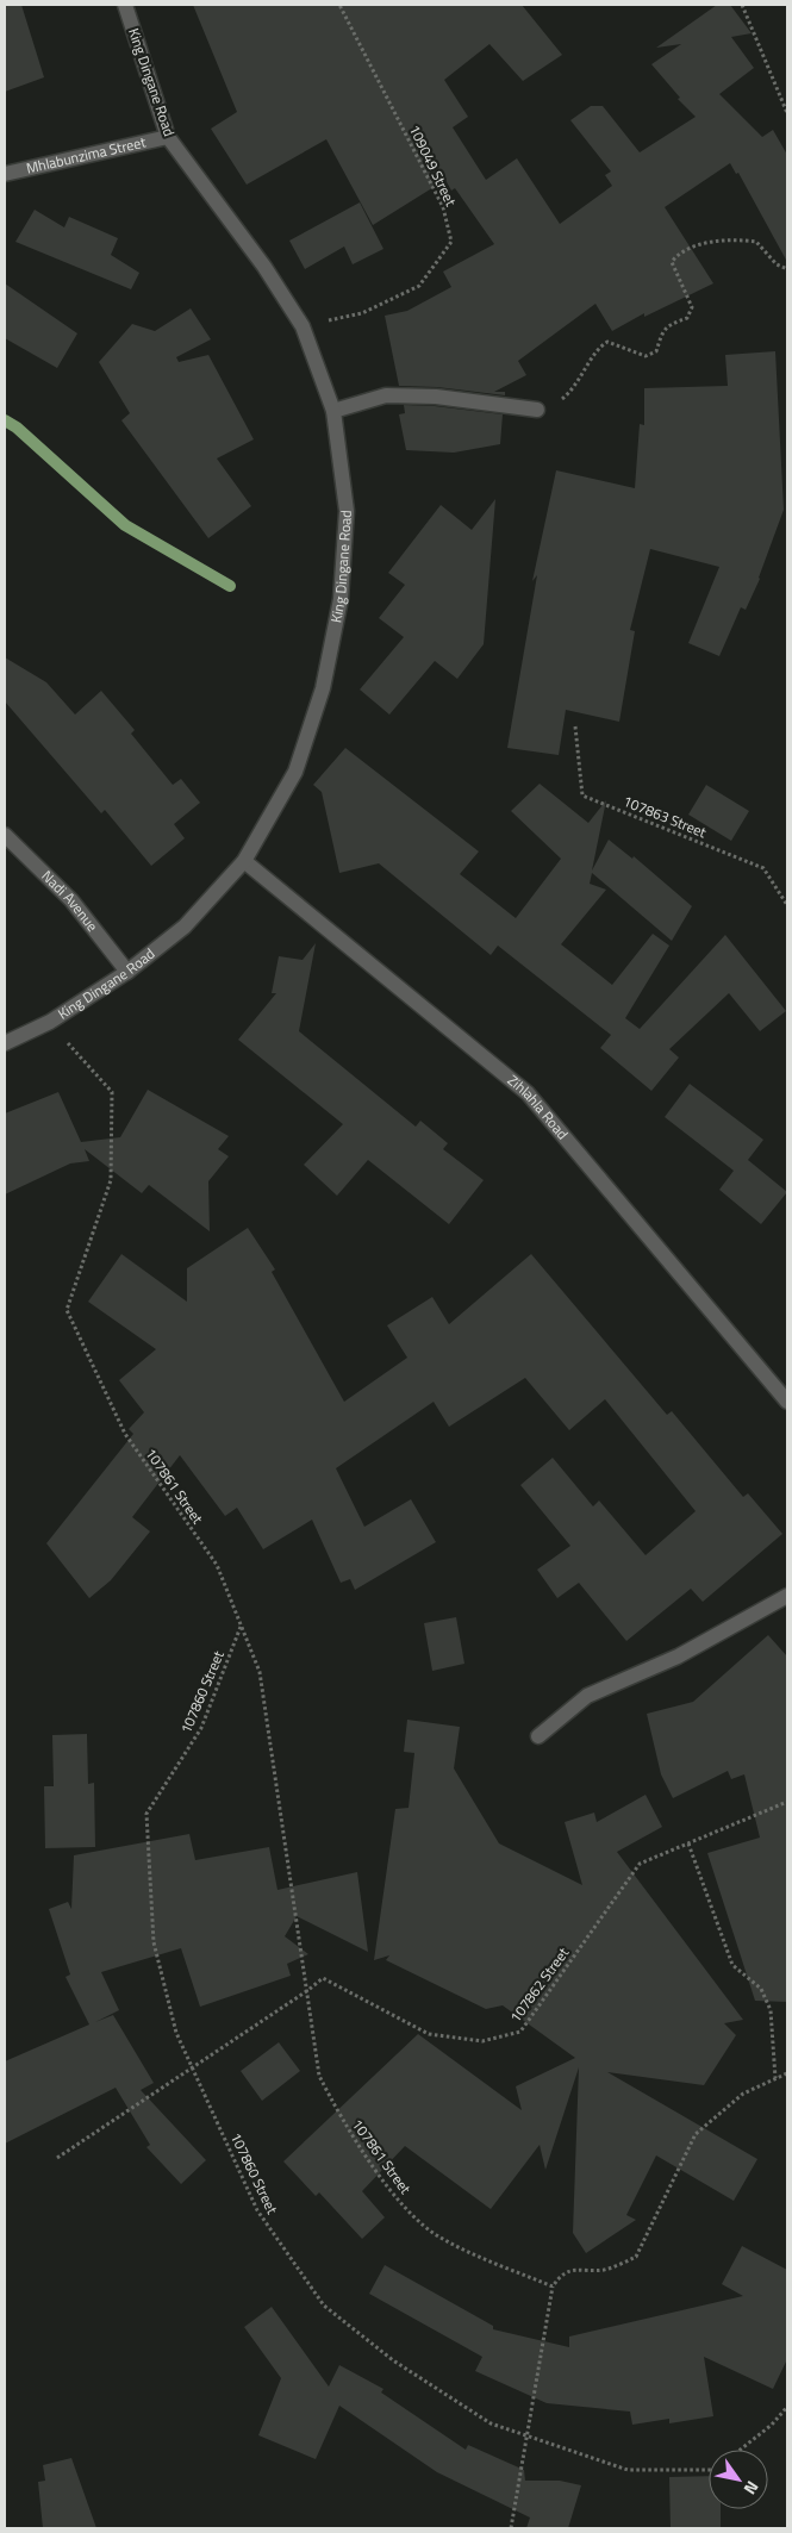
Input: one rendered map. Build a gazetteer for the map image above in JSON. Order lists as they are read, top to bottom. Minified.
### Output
{"streets":{"street":["King Dingane Road","Mhlabunzima Street","Nadi Avenue","Zihlahla Road"],"path":["109049 Street","107863 Street","107861 Street","107860 Street","107862 Street"]},"crossings":[["King Dingane Road","Mhlabunzima Street"],["King Dingane Road","109049 Street"],["King Dingane Road","Nadi Avenue"],["King Dingane Road","Zihlahla Road"],["King Dingane Road","107861 Street"],["107861 Street","107860 Street"],["107861 Street","107862 Street"]],"north":"bottom right"}
